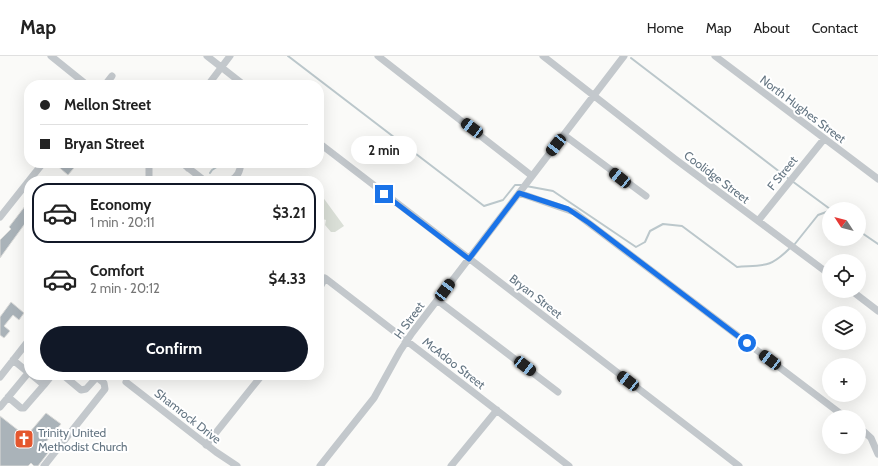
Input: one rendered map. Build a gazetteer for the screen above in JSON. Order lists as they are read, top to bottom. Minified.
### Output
{"streets":{"street":["North Hughes Street","F Street","Coolidge Street","Bryan Street","H Street","McAdoo Street","Shamrock Drive"]},"crossings":[["North Hughes Street","F Street"],["F Street","Coolidge Street"],["Coolidge Street","H Street"],["Bryan Street","H Street"],["H Street","McAdoo Street"]],"places":{"church":["Trinity United Methodist Church"]},"north":"top left","page":{"header":"Map","nav":["Home","Map","About","Contact"],"banner":["Mellon Street","Bryan Street"],"bubble":"2 min","list":[{"name":"Economy","note":"1 min · 20:11","value":"$3.21"},{"name":"Comfort","note":"2 min · 20:12","value":"$4.33"}],"map_buttons":["+","−"],"buttons":"Confirm"}}
